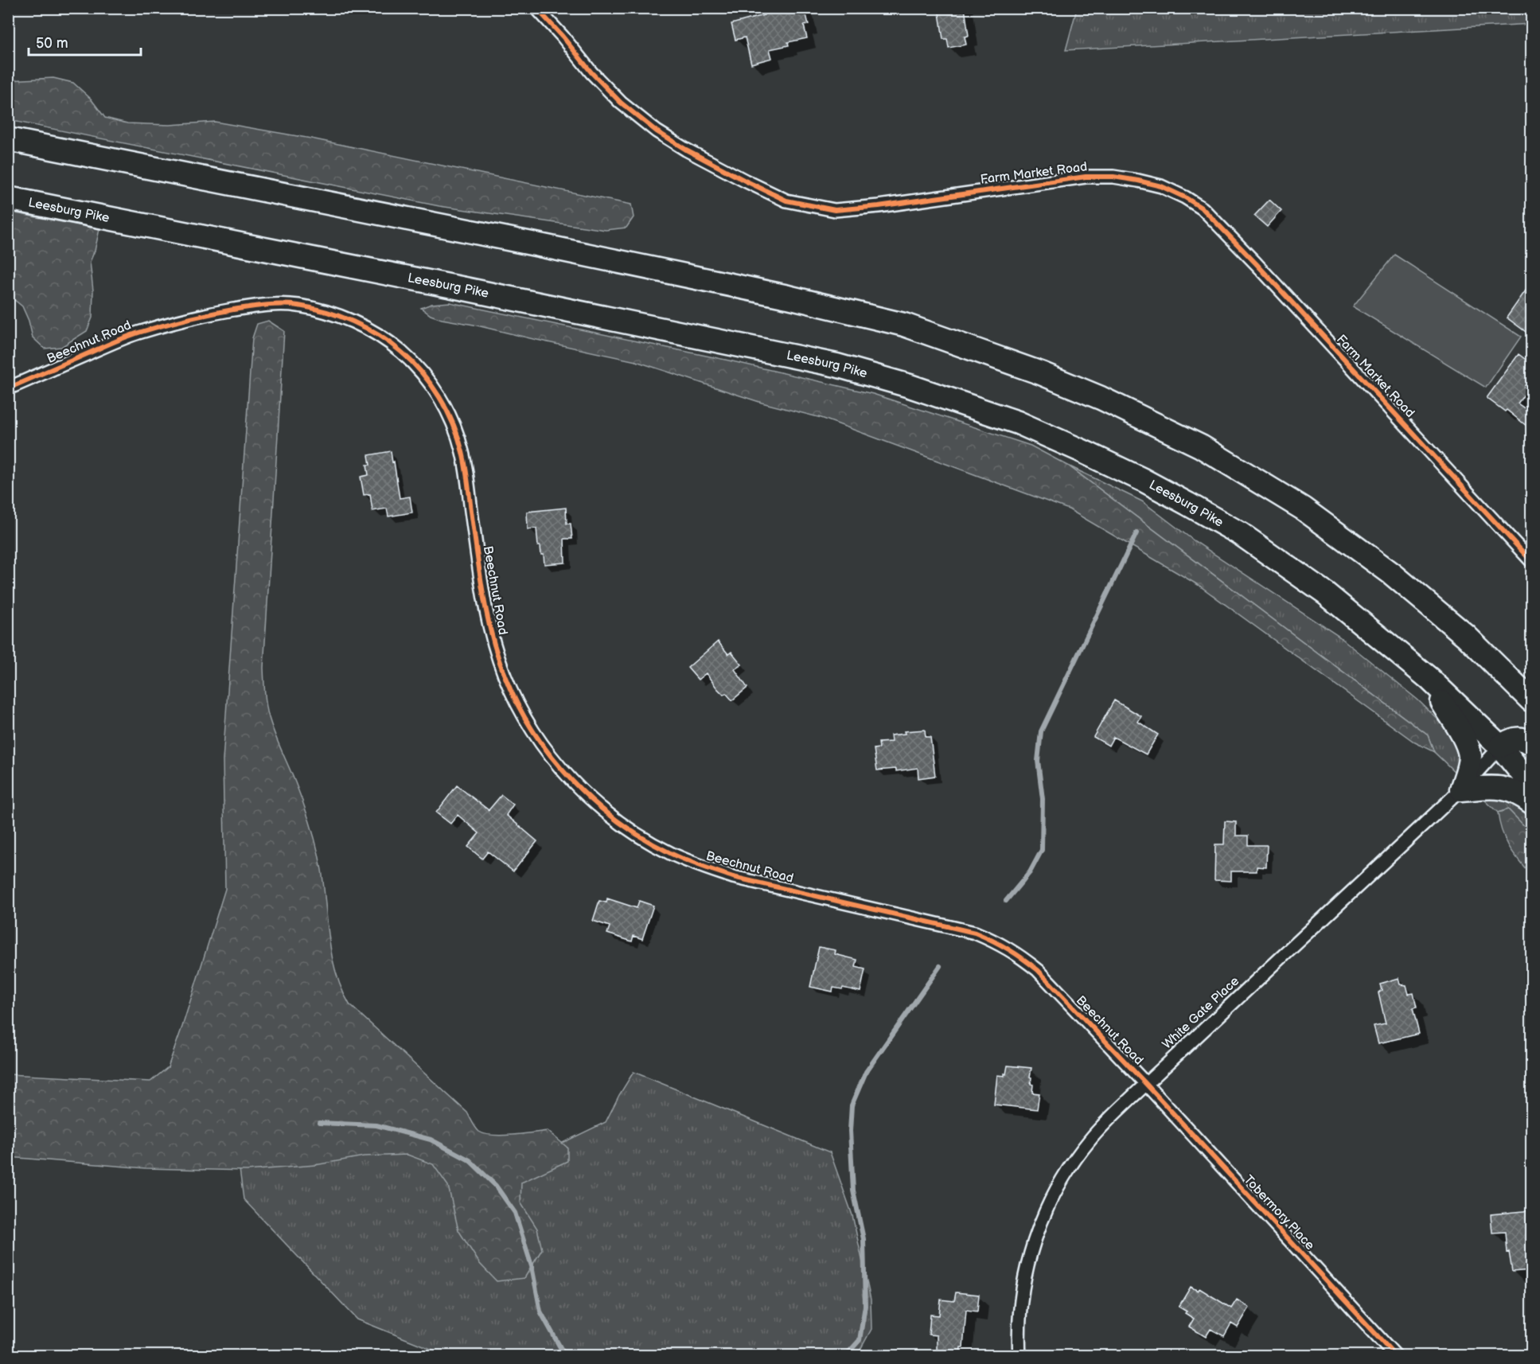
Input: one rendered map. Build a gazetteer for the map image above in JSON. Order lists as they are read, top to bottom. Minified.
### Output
{"streets":{"highway":["Leesburg Pike"],"street":["Farm Market Road","Beechnut Road","White Gate Place","Tobermory Place"]},"crossings":[["Leesburg Pike","White Gate Place"],["Beechnut Road","White Gate Place"],["Beechnut Road","Tobermory Place"],["White Gate Place","Tobermory Place"]],"scale_bar":"50 m"}
